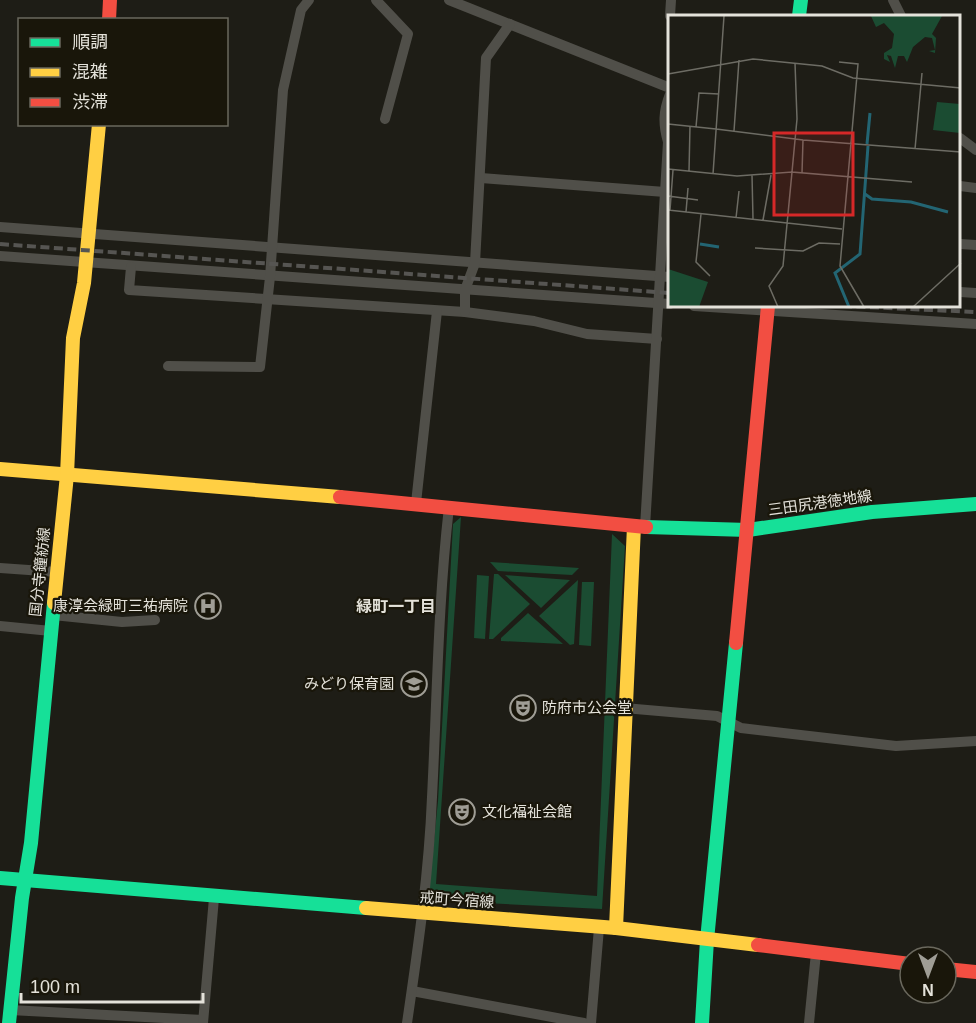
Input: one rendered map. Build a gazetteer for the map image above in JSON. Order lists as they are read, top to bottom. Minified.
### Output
{"streets":{"street":["三田尻港徳地線","国分寺鐘紡線","戒町今宿線"]},"crossings":[["国分寺鐘紡線","戒町今宿線"]],"districts":["緑町一丁目"],"places":{"hospital":["康淳会緑町三祐病院"],"school or university":["みどり保育園"],"theatre":["防府市公会堂","文化福祉会館"]},"legend":["順調","混雑","渋滞"],"scale_bar":"100 m","north":"bottom"}
